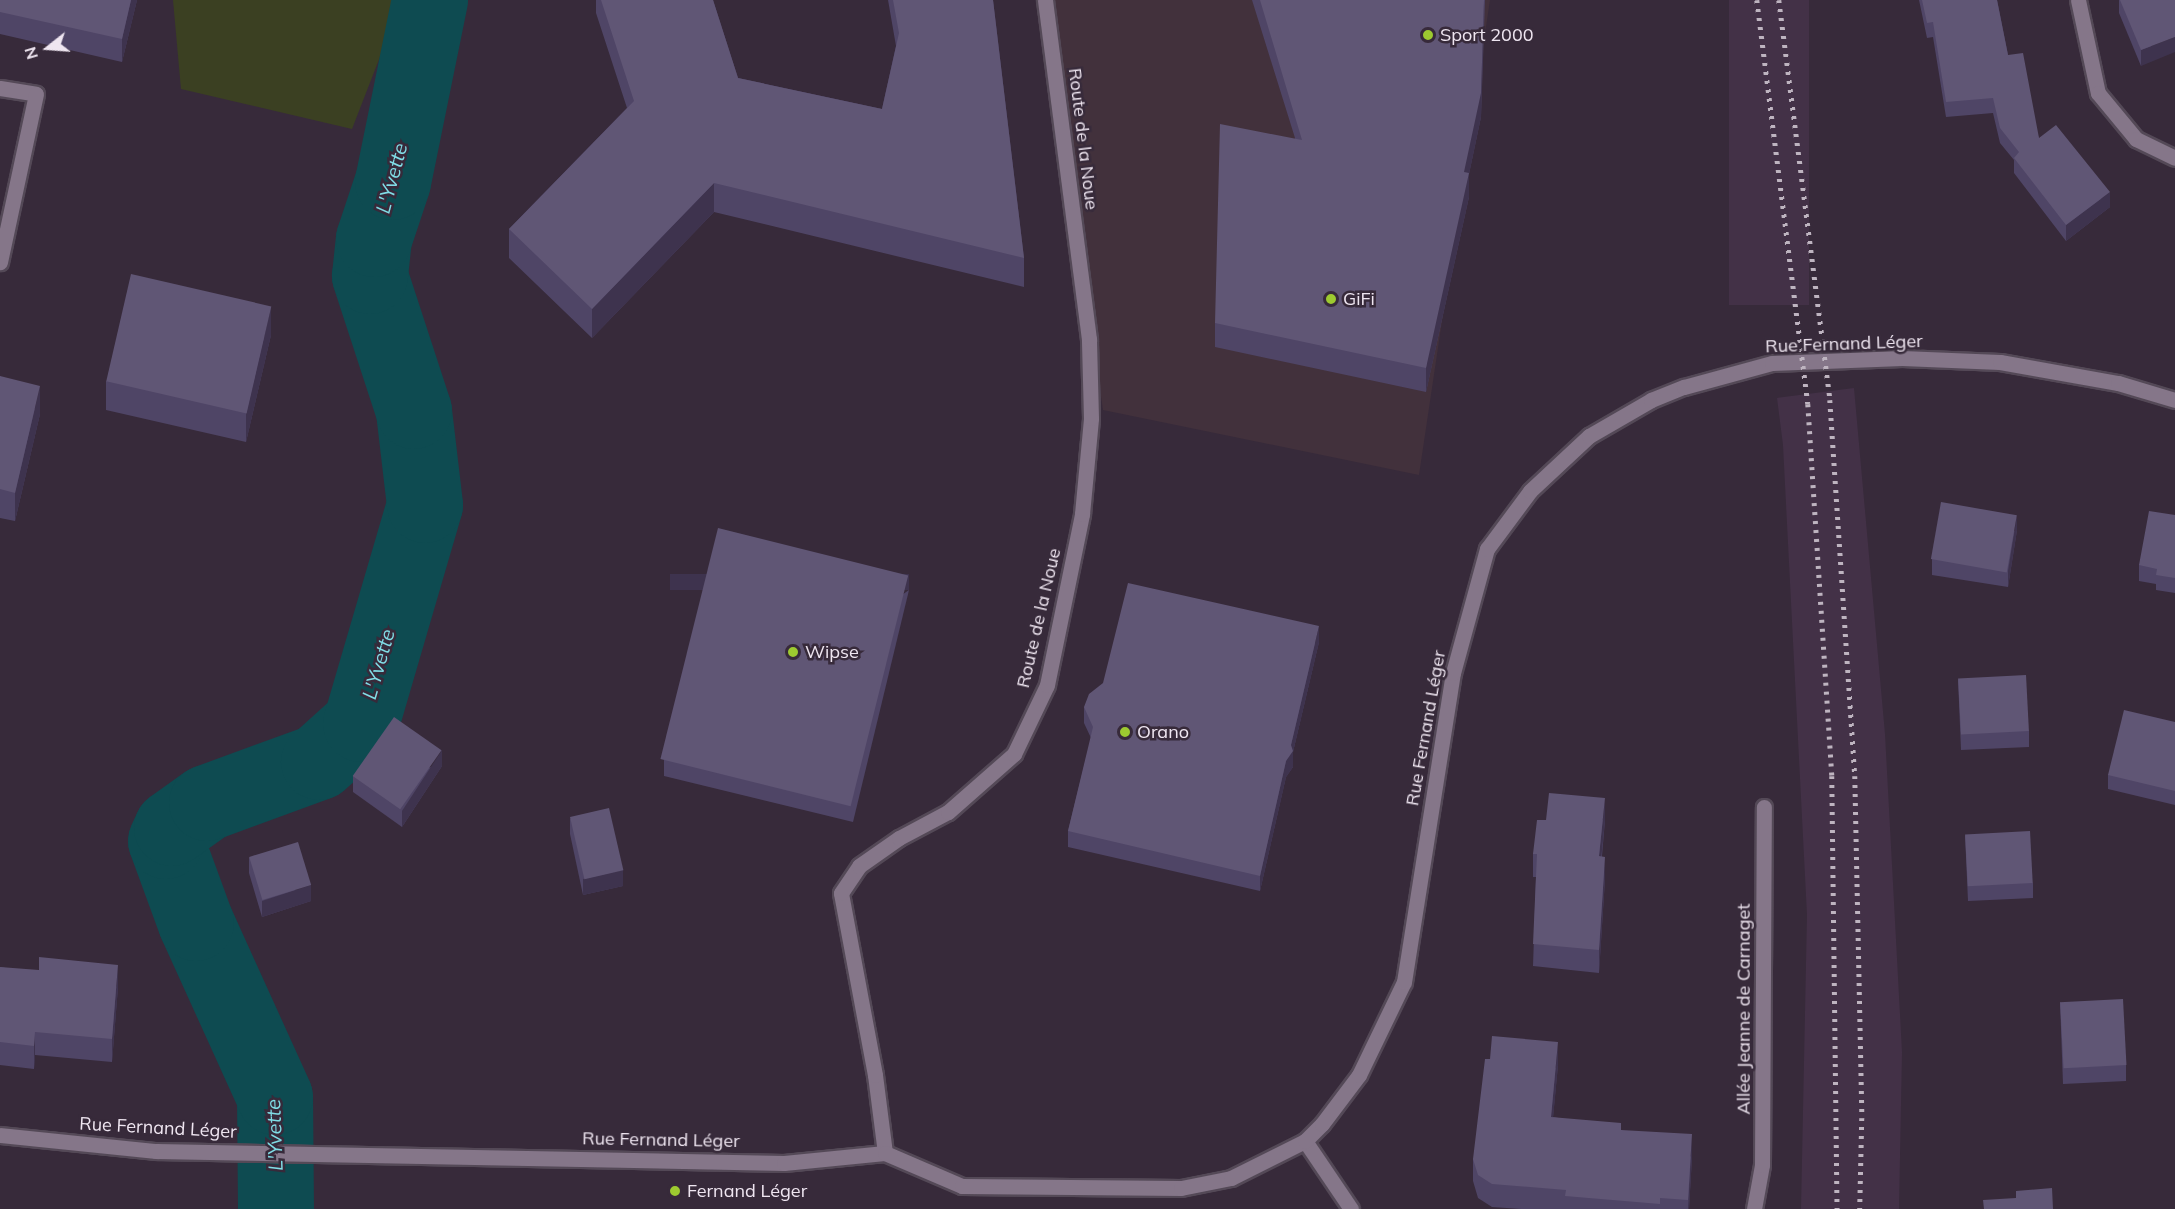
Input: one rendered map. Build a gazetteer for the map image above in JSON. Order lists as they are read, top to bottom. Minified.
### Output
{"streets":{"street":["Route de la Noue","Rue Fernand Léger","Allée Jeanne de Carnaget"]},"crossings":[["Route de la Noue","Rue Fernand Léger"]],"water":["L'Yvette"],"places":["Sport 2000","GiFi","Wipse","Orano","Fernand Léger"],"north":"left"}
